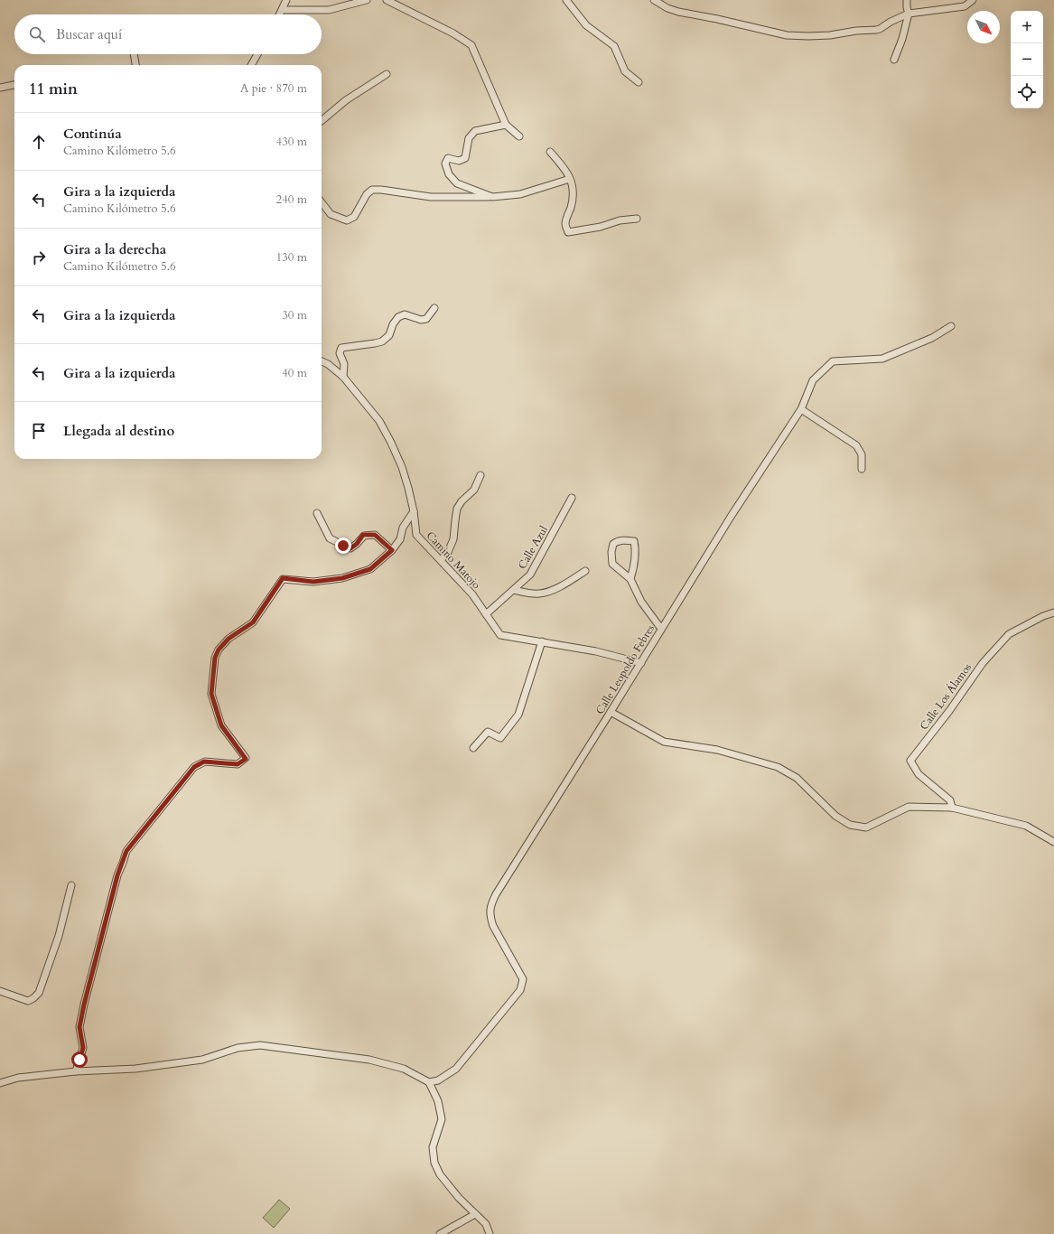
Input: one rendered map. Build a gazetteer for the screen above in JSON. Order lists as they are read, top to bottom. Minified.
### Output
{"streets":{"street":["Calle Azul","Camino Matojo","Calle Leopoldo Febres","Calle Los Álamos"]},"crossings":[["Calle Azul","Camino Matojo"],["Camino Matojo","Calle Leopoldo Febres"]],"north":"bottom right","page":{"map_buttons":["+","−"],"search":"Buscar aquí","heading":["11 min","A pie · 870 m"],"list":[["Continúa","Camino Kilómetro 5.6","430 m"],["Gira a la izquierda","Camino Kilómetro 5.6","240 m"],["Gira a la derecha","Camino Kilómetro 5.6","130 m"],["Gira a la izquierda","30 m"],["Gira a la izquierda","40 m"],"Llegada al destino"]}}
